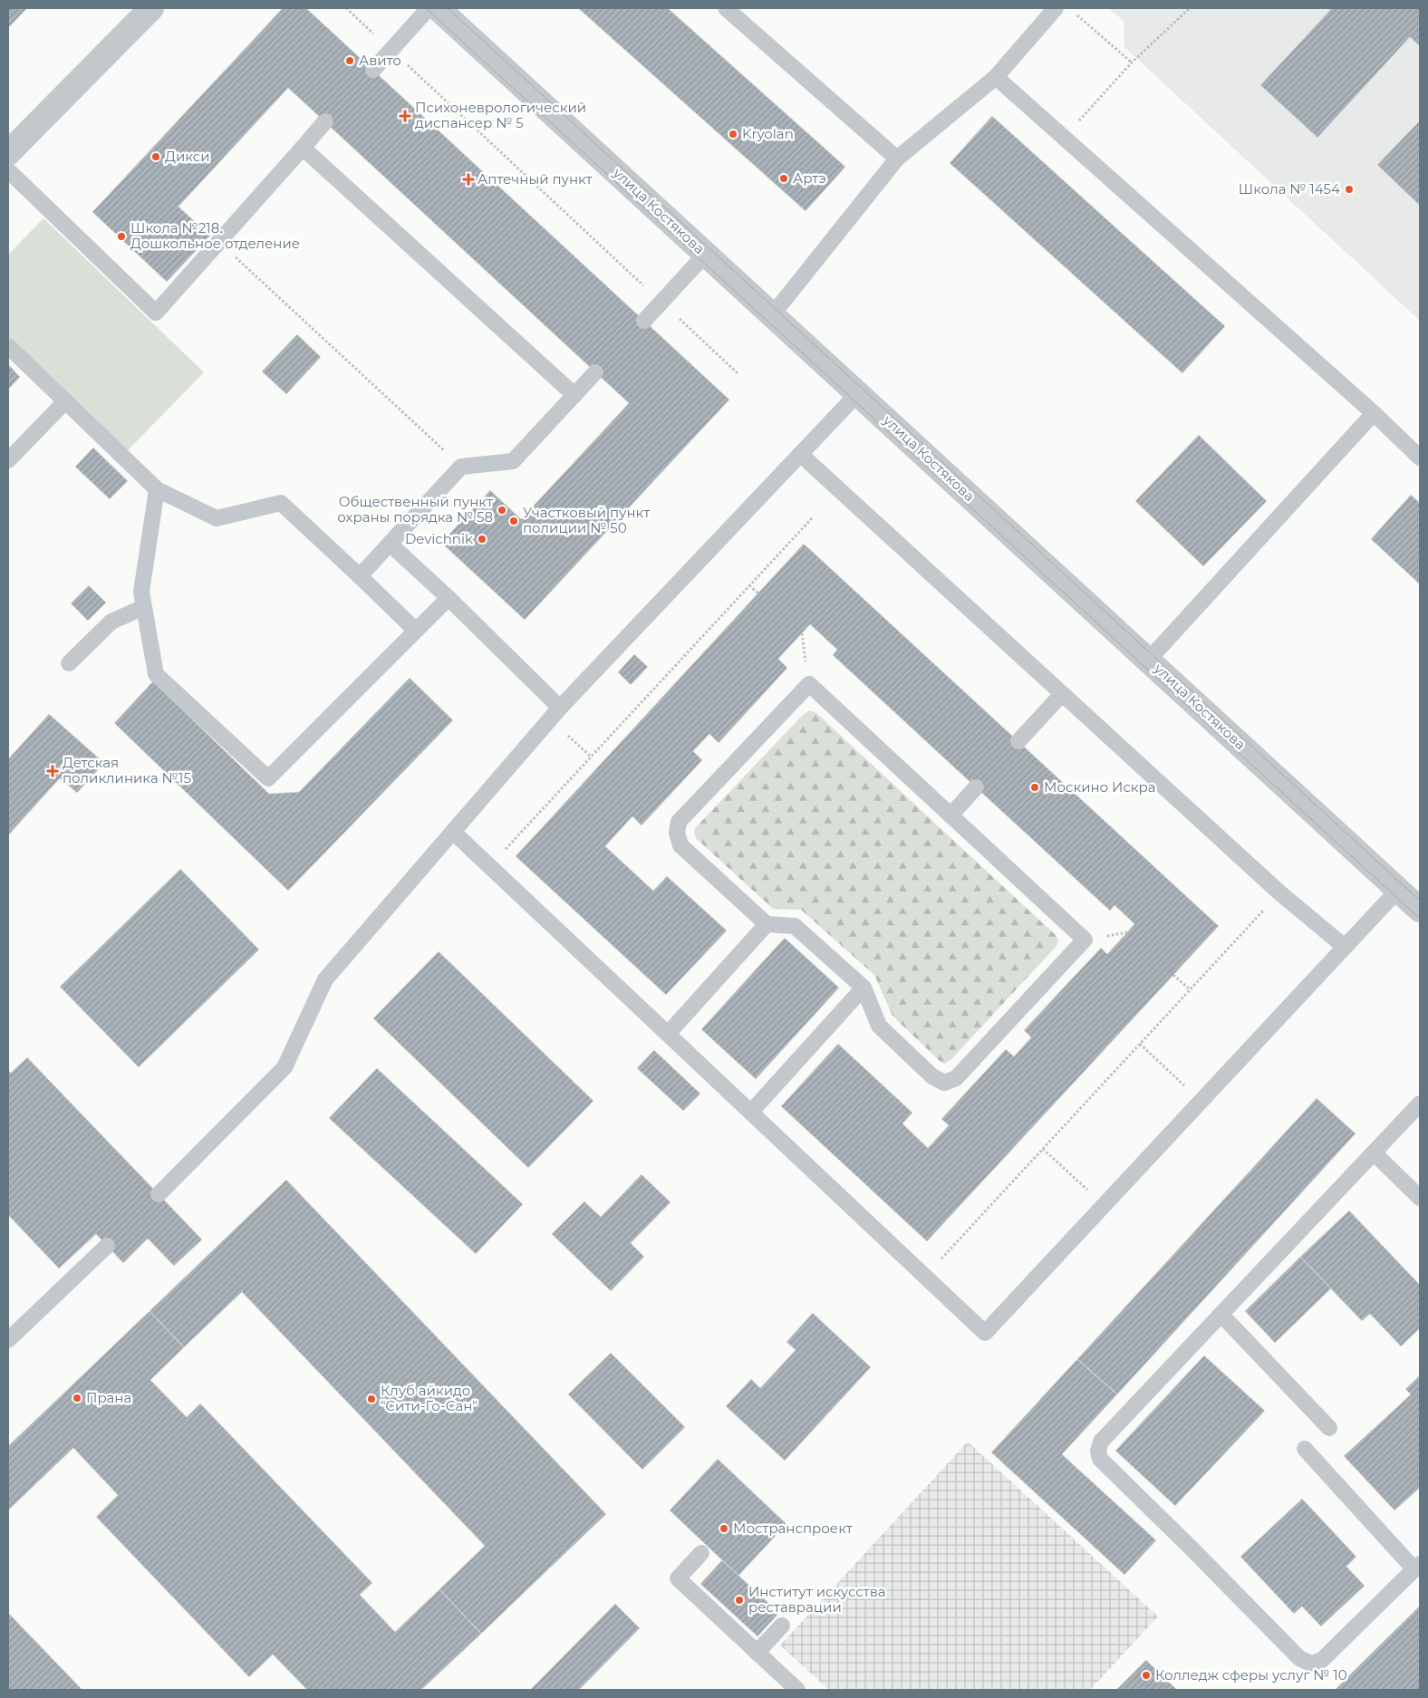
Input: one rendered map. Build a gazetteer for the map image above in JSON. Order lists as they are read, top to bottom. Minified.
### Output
{"streets":{"street":["улица Костякова"]},"places":{"other":["Авито","Kryolan","Дикси","Артэ","Школа № 1454","Школа №218. Дошкольное отделение","Общественный пункт охраны порядка № 58","Участковый пункт полиции № 50","Devichnik","Москино Искра","Прана","Клуб айкидо \"Сити-Го-Сан\"","Мостранспроект","Институт искусства реставрации","Колледж сферы услуг № 10"],"health":["Психоневрологический диспансер № 5","Аптечный пункт","Детская поликлиника №15"]}}
